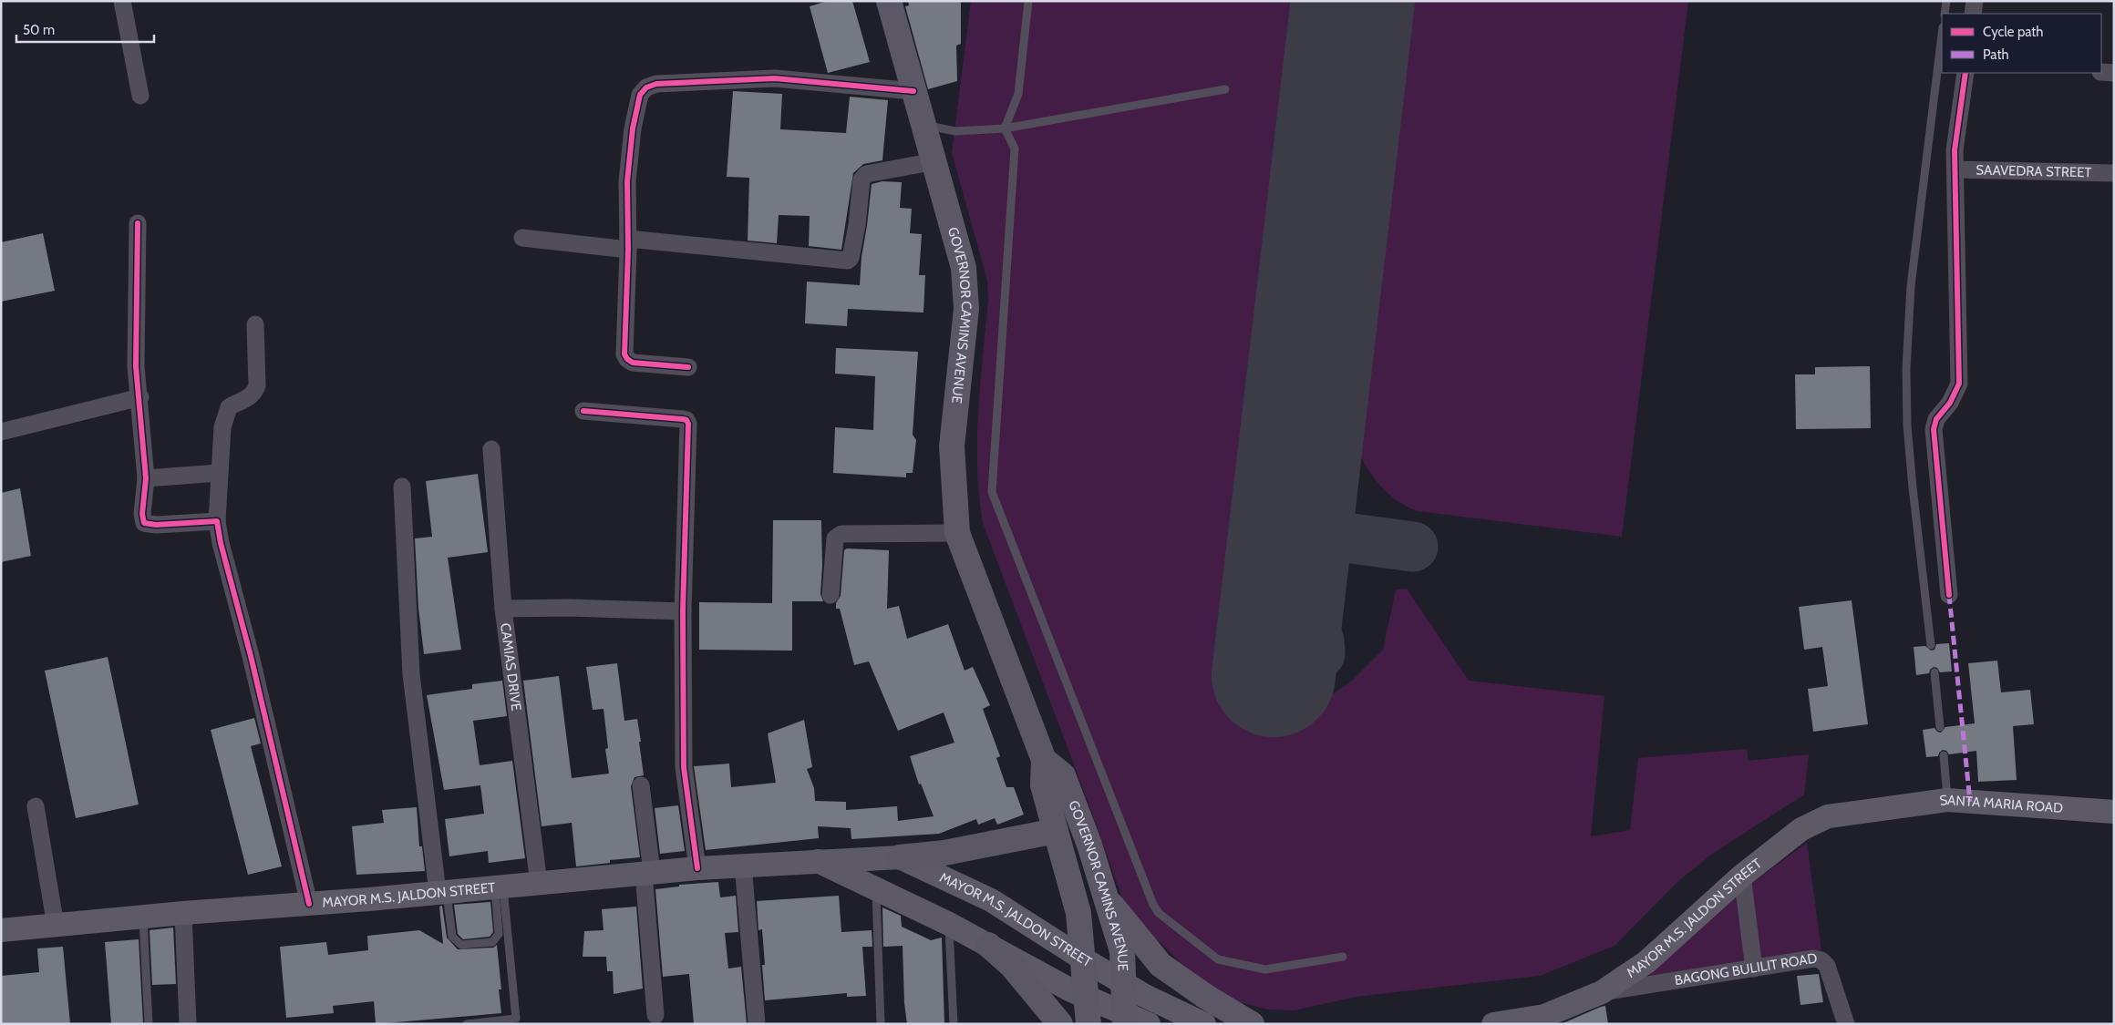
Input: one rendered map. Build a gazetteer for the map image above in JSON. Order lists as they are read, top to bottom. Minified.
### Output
{"streets":{"main road":["GOVERNOR CAMINS AVENUE","SANTA MARIA ROAD","MAYOR M.S. JALDON STREET"],"street":["SAAVEDRA STREET","CAMIAS DRIVE","BAGONG BULILIT ROAD"]},"crossings":[["GOVERNOR CAMINS AVENUE","MAYOR M.S. JALDON STREET"],["CAMIAS DRIVE","MAYOR M.S. JALDON STREET"],["SANTA MARIA ROAD","MAYOR M.S. JALDON STREET"],["MAYOR M.S. JALDON STREET","BAGONG BULILIT ROAD"]],"legend":["Cycle path","Path"],"scale_bar":"50 m"}
